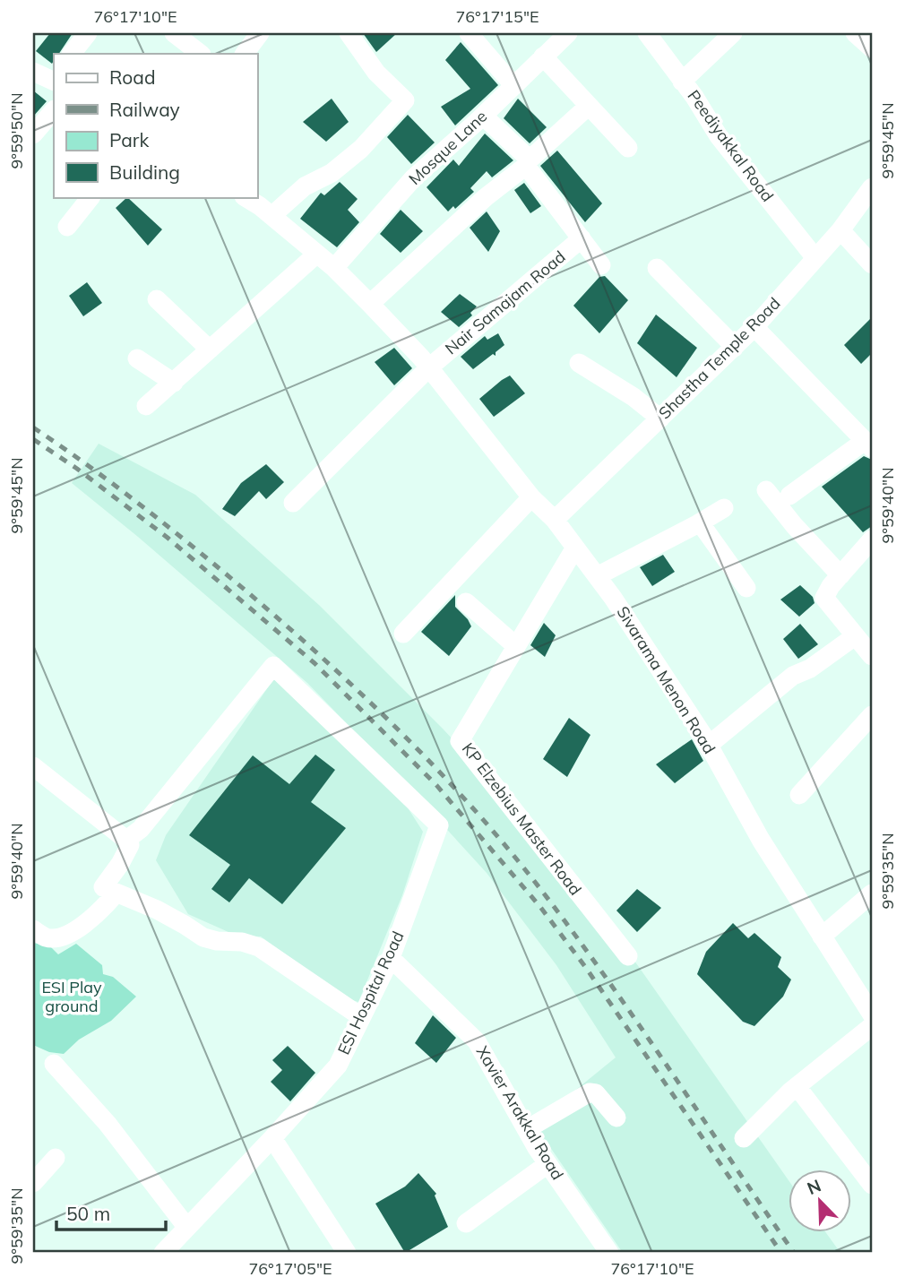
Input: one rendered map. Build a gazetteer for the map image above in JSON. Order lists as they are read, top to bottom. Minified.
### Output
{"streets":{"street":["Peediyakkal Road","Mosque Lane","Nair Samajam Road","Shastha Temple Road","Sivarama Menon Road","KP Elzebius Master Road","ESI Hospital Road","Xavier Arakkal Road"]},"crossings":[["Peediyakkal Road","Shastha Temple Road"],["Mosque Lane","Sivarama Menon Road"],["Nair Samajam Road","Sivarama Menon Road"],["Shastha Temple Road","Sivarama Menon Road"],["Sivarama Menon Road","KP Elzebius Master Road"],["ESI Hospital Road","Xavier Arakkal Road"]],"parks":["ESI Play ground"],"legend":["Road","Railway","Park","Building"],"scale_bar":"50 m","north":"top left","coordinates":["76°17'10\"E","76°17'15\"E","9°59'50\"N","9°59'45\"N","9°59'40\"N","9°59'35\"N","76°17'05\"E"]}
